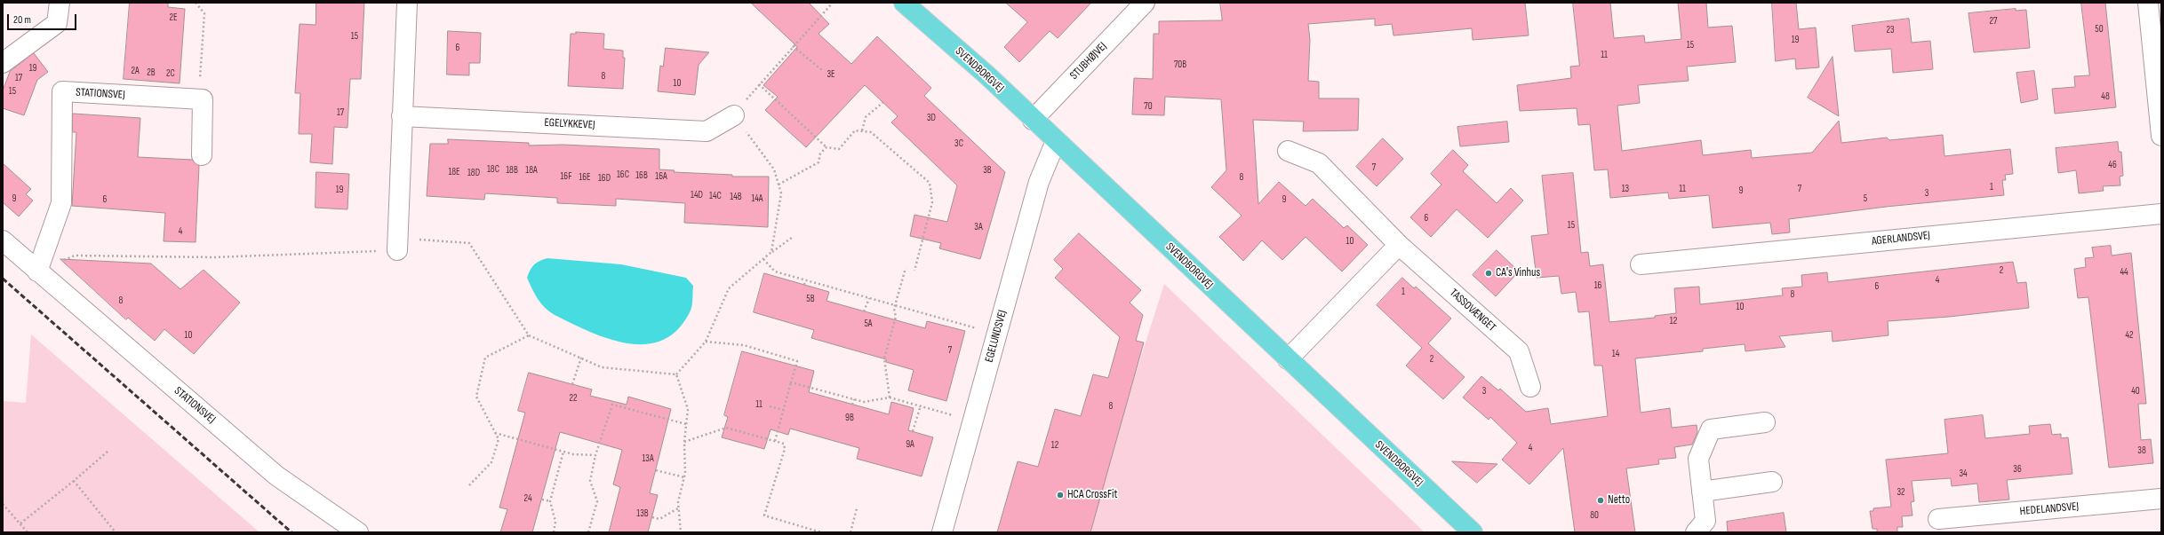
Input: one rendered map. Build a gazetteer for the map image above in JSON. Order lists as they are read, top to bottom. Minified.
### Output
{"streets":{"main road":["SVENDBORGVEJ"],"street":["STUBHØJVEJ","STATIONSVEJ","EGELYKKEVEJ","AGERLANDSVEJ","TASSOVÆNGET","EGELUNDSVEJ","HEDELANDSVEJ"]},"crossings":[["STUBHØJVEJ","SVENDBORGVEJ"],["SVENDBORGVEJ","EGELUNDSVEJ"]],"places":["CA's Vinhus","HCA CrossFit","Netto"],"house_numbers":["2E","27","50","23","15","19","15","6","11","70B","19","2A","2B","2C","3E","8","17","10","15","48","70","17","3D","3C","46","7","18C","18B","18A","3B","18E","18D","16C","16B","16F","16A","16E","8","16D","1","13","11","7","19","9","3","14D","14C","14B","9","14A","5","6","9","6","15","3A","4","10","2","44","4","16","6","1","8","5B","8","10","12","5A","10","42","7","14","2","3","40","22","11","8","9B","9A","12","4","38","13A","36","34","32","24","13B","80"],"scale_bar":"20 m"}
